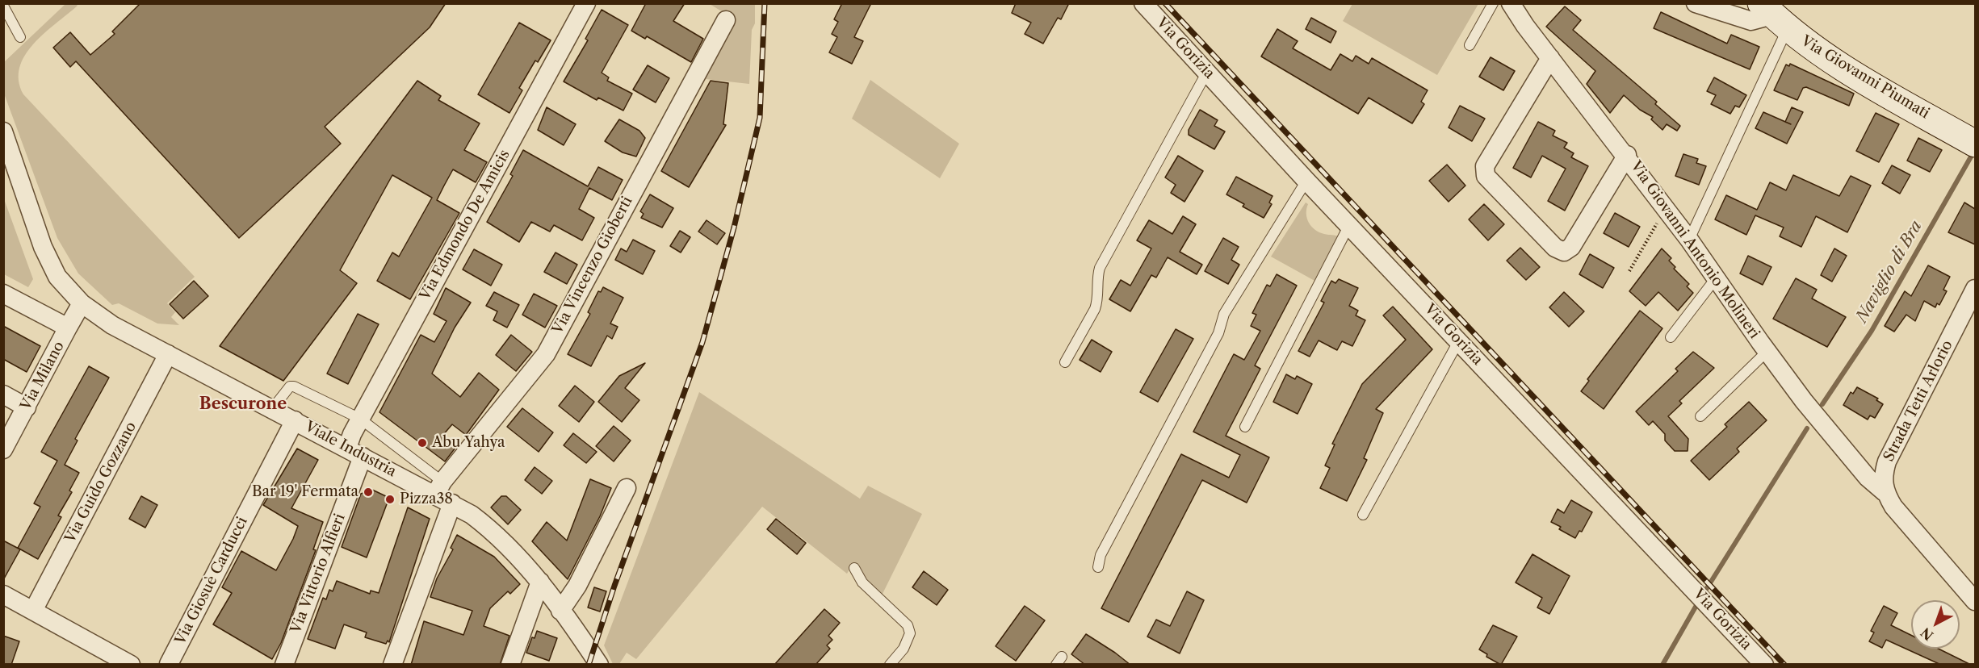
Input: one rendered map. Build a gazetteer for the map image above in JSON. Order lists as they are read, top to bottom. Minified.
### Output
{"streets":{"street":["Via Gorizia","Via Giovanni Piumati","Via Edmondo De Amicis","Via Giovanni Antonio Molineri","Via Vincenzo Gioberti","Via Milano","Strada Tetti Arlorio","Viale Industria","Via Guido Gozzano","Via Vittorio Alfieri","Via Giosuè Carducci"]},"crossings":[["Via Edmondo De Amicis","Viale Industria"],["Via Giovanni Antonio Molineri","Strada Tetti Arlorio"],["Via Vincenzo Gioberti","Viale Industria"],["Via Milano","Viale Industria"],["Viale Industria","Via Guido Gozzano"],["Viale Industria","Via Vittorio Alfieri"],["Viale Industria","Via Giosuè Carducci"]],"districts":["Bescurone"],"water":["Naviglio di Bra"],"places":["Abu Yahya","Bar 19' Fermata","Pizza38"],"north":"bottom left"}
